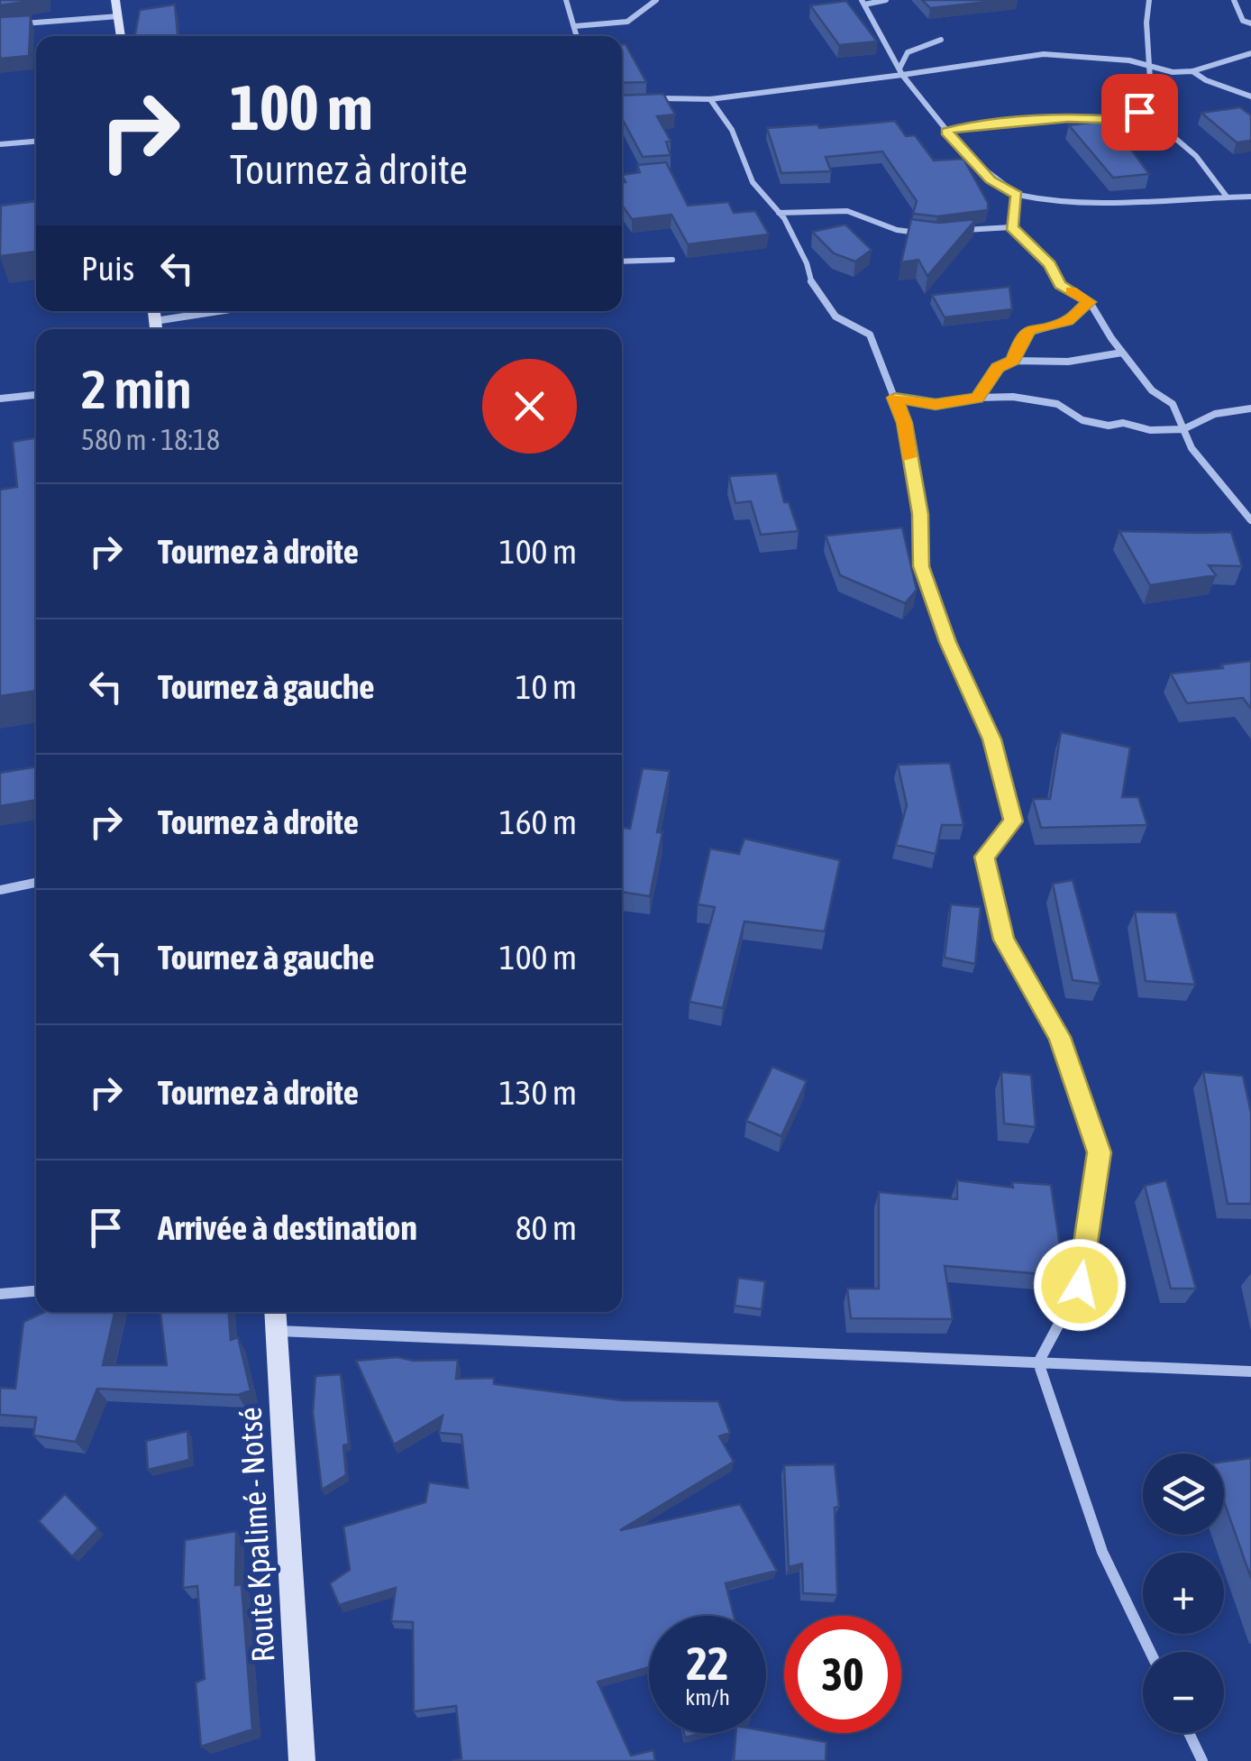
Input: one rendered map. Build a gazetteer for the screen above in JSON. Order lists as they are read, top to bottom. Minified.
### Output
{"streets":{"main road":["Route Kpalimé - Notsé"]},"page":{"turn":["100 m","Tournez à droite"],"then":"Puis","heading":["2 min","580 m · 18:18"],"list":[{"name":"Tournez à droite","value":"100 m"},{"name":"Tournez à gauche","value":"10 m"},{"name":"Tournez à droite","value":"160 m"},{"name":"Tournez à gauche","value":"100 m"},{"name":"Tournez à droite","value":"130 m"},{"name":"Arrivée à destination","value":"80 m"}],"map_buttons":["+","−"],"speed":"22 km/h","limit":"30"}}
